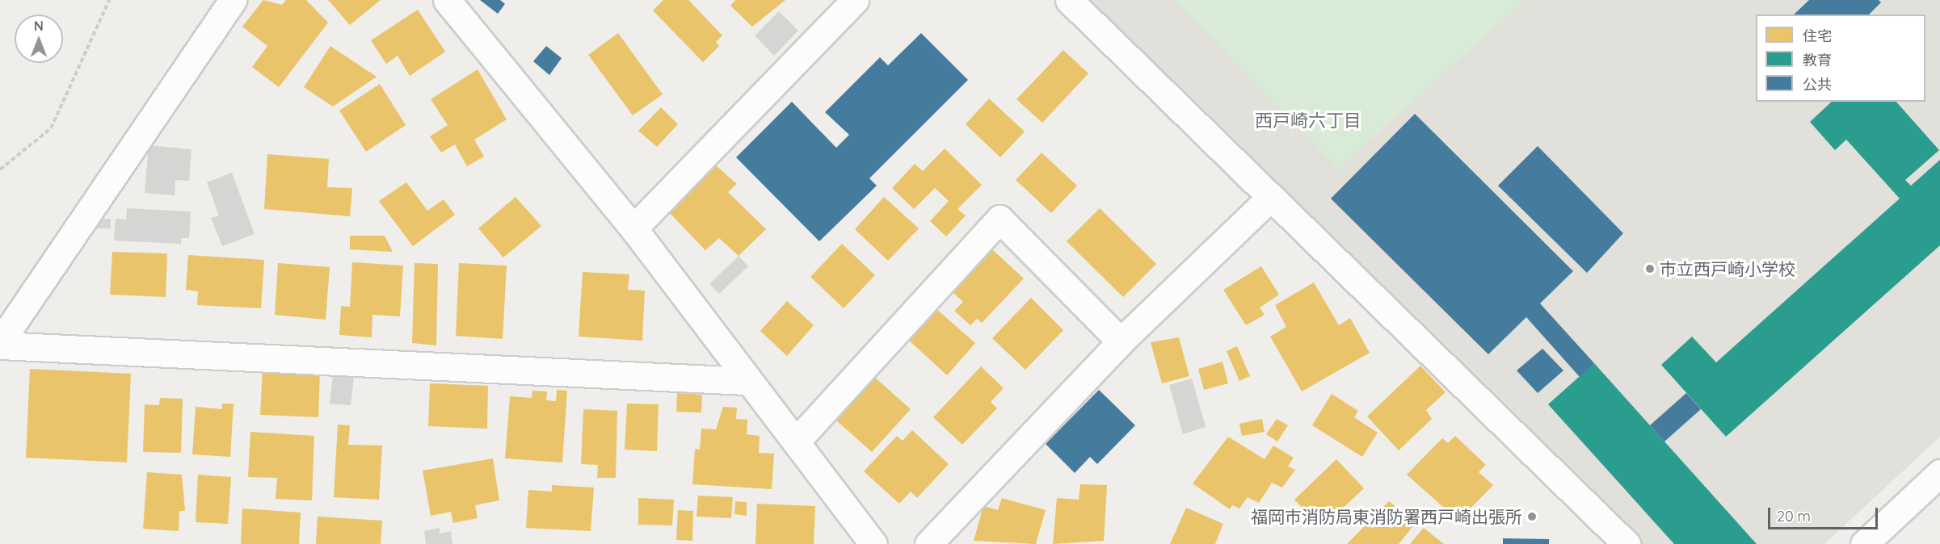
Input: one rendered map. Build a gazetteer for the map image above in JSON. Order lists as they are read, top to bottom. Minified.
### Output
{"districts":["西戸崎六丁目"],"places":["市立西戸崎小学校","福岡市消防局東消防署西戸崎出張所"],"legend":["住宅","教育","公共"],"scale_bar":"20 m","north":"top"}
